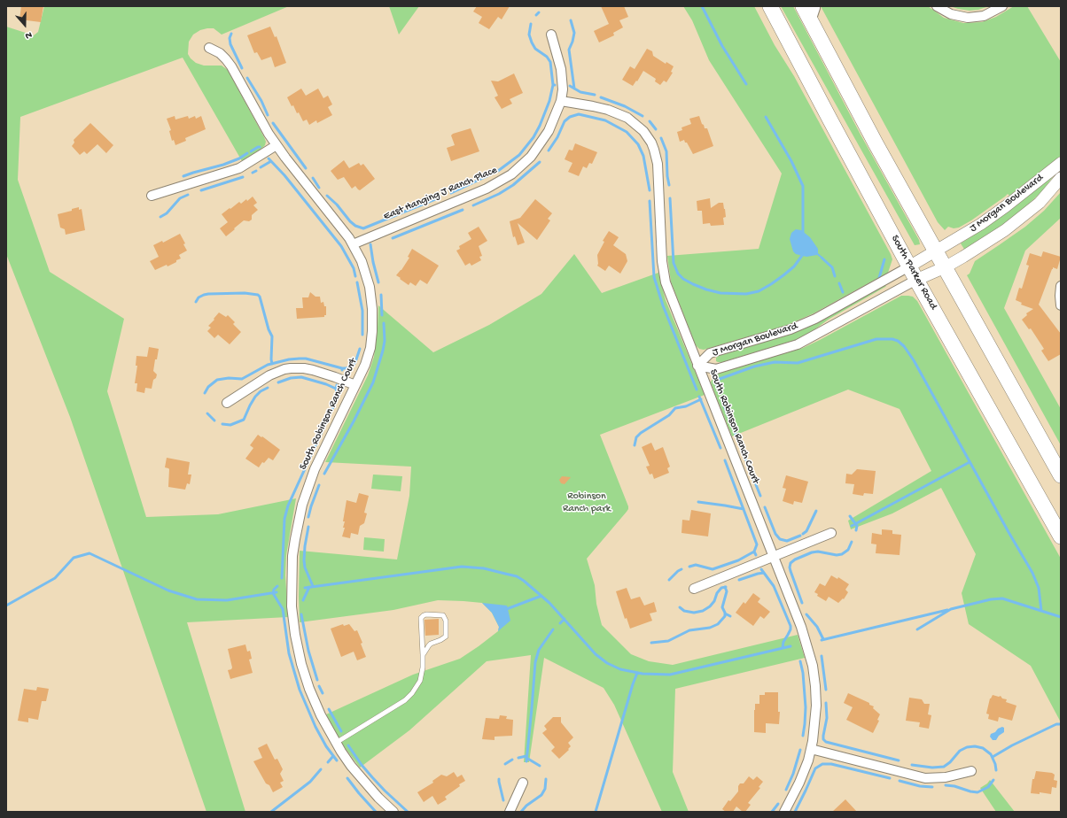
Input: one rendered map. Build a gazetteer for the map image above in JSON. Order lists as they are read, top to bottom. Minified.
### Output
{"streets":{"highway":["South Parker Road"],"street":["East Hanging J Ranch Place","J Morgan Boulevard","South Robinson Ranch Court"]},"crossings":[["East Hanging J Ranch Place","South Robinson Ranch Court"],["J Morgan Boulevard","South Parker Road"],["J Morgan Boulevard","South Robinson Ranch Court"]],"parks":["Robinson Ranch park"],"north":"bottom"}
